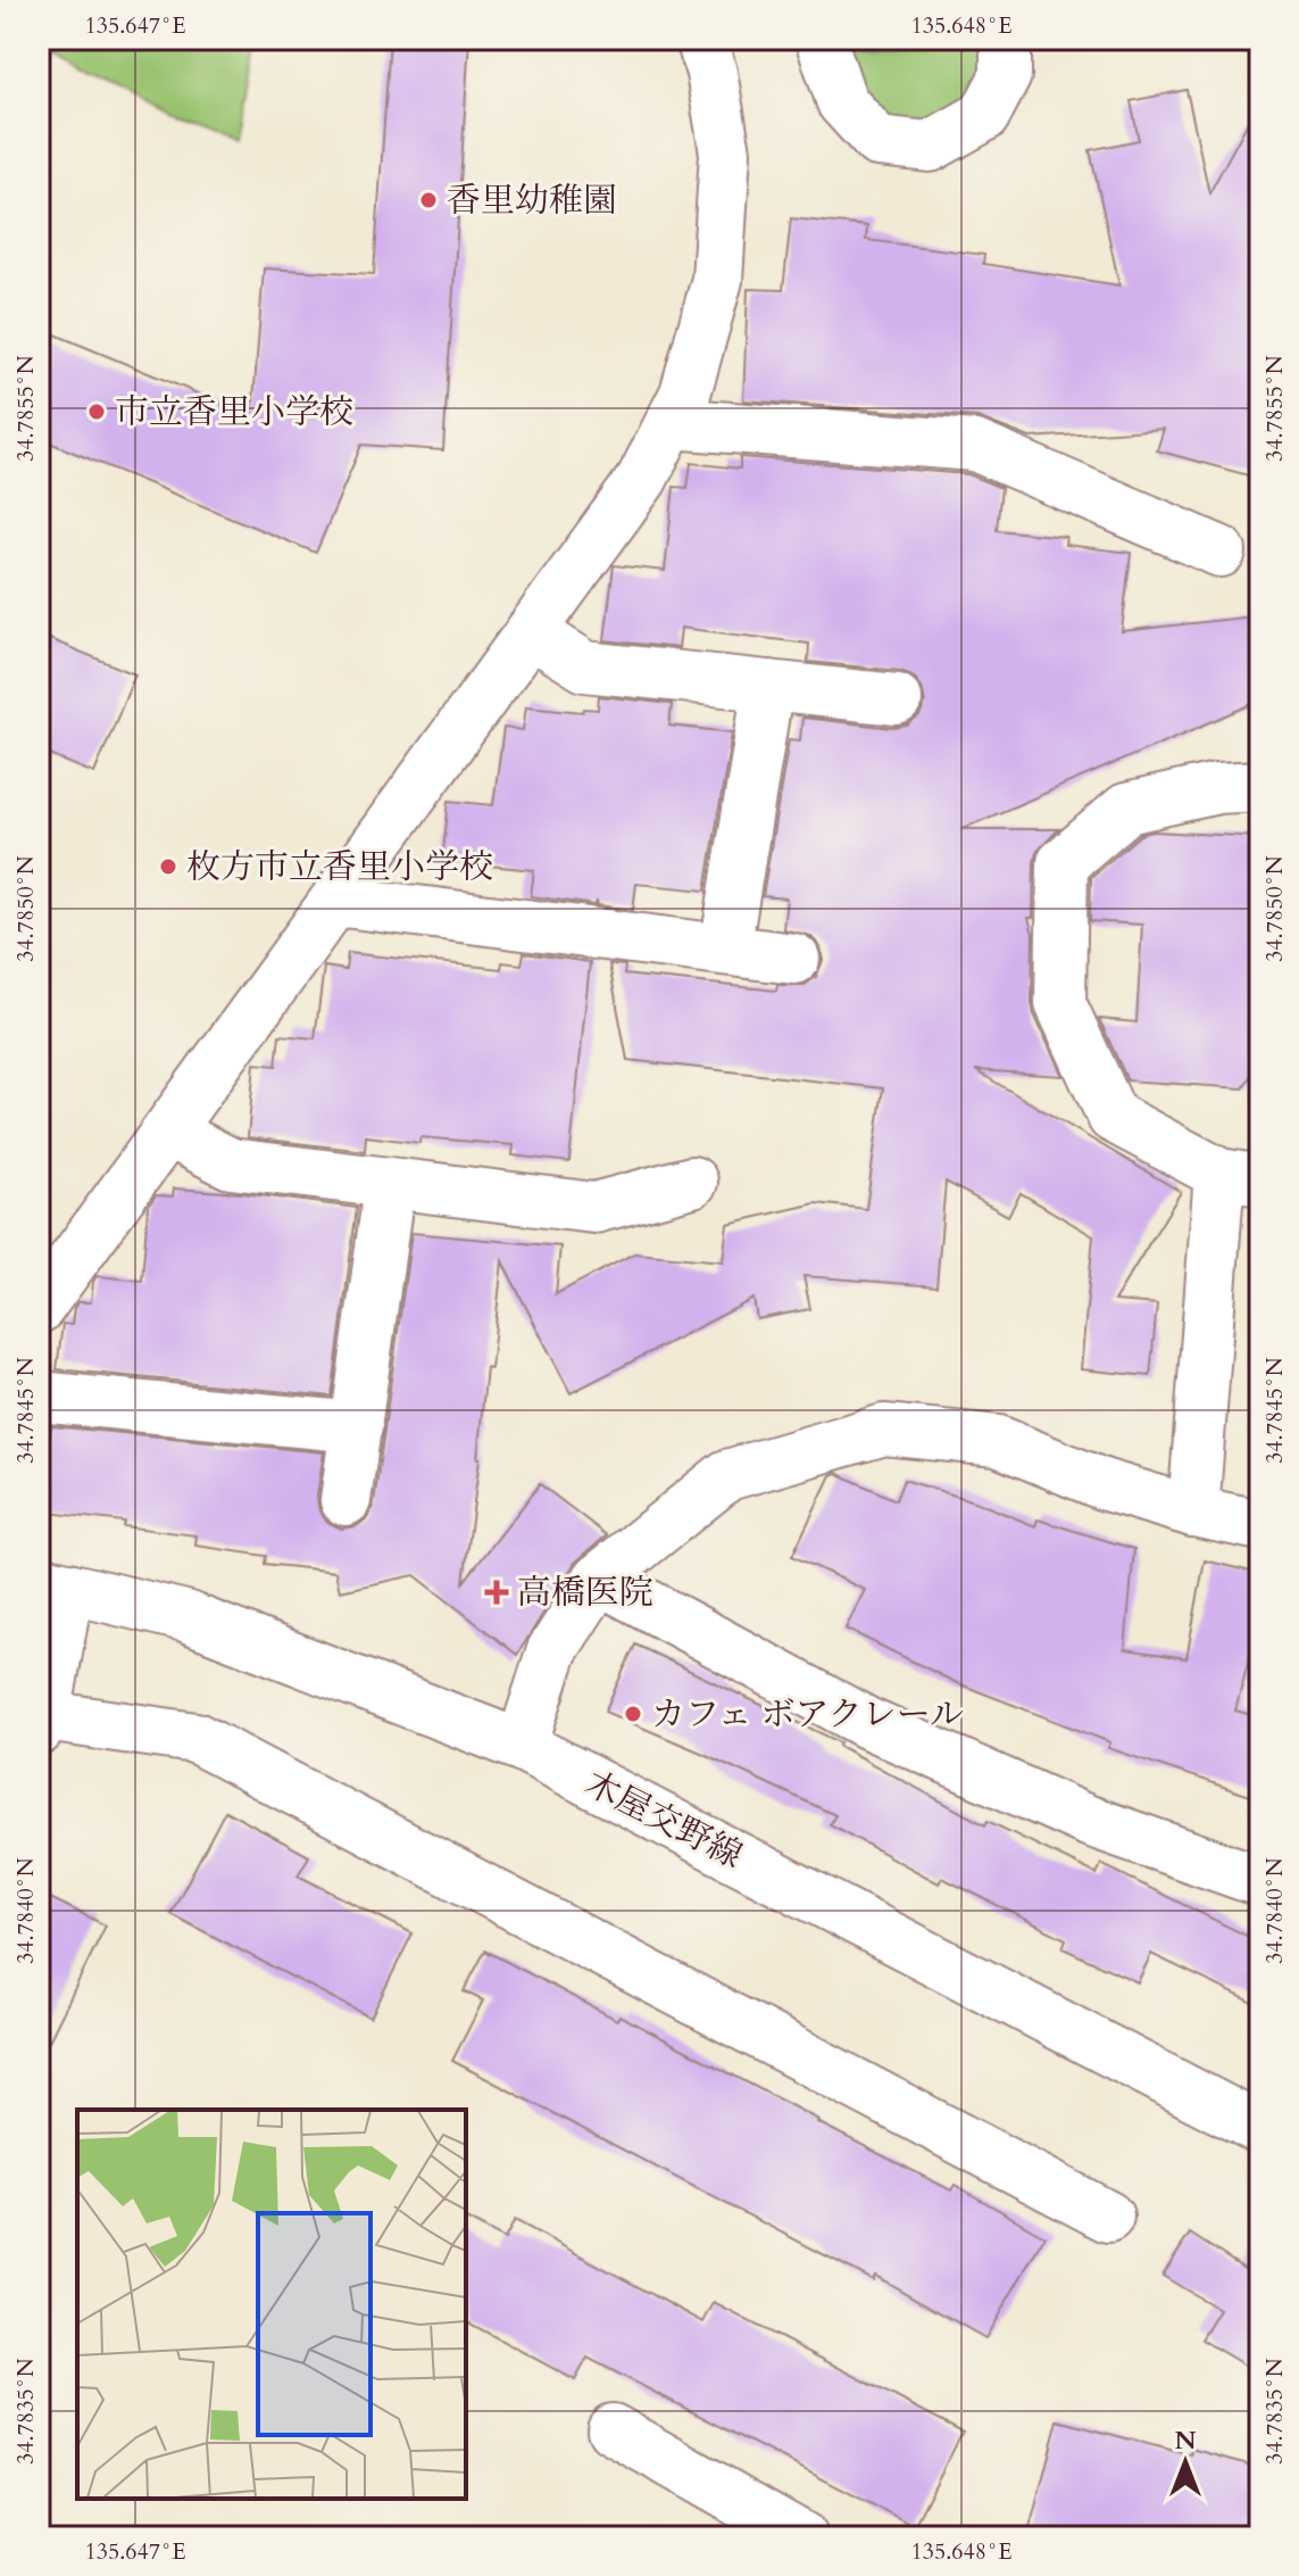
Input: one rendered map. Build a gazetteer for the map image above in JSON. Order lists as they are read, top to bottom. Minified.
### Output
{"streets":{"street":["木屋交野線"]},"places":{"other":["香里幼稚園","市立香里小学校","枚方市立香里小学校","カフェ ボアクレール"],"health":["高橋医院"]},"north":"top","coordinates":["135.647°E","135.648°E","34.7855°N","34.7850°N","34.7845°N","34.7840°N","34.7835°N"]}
